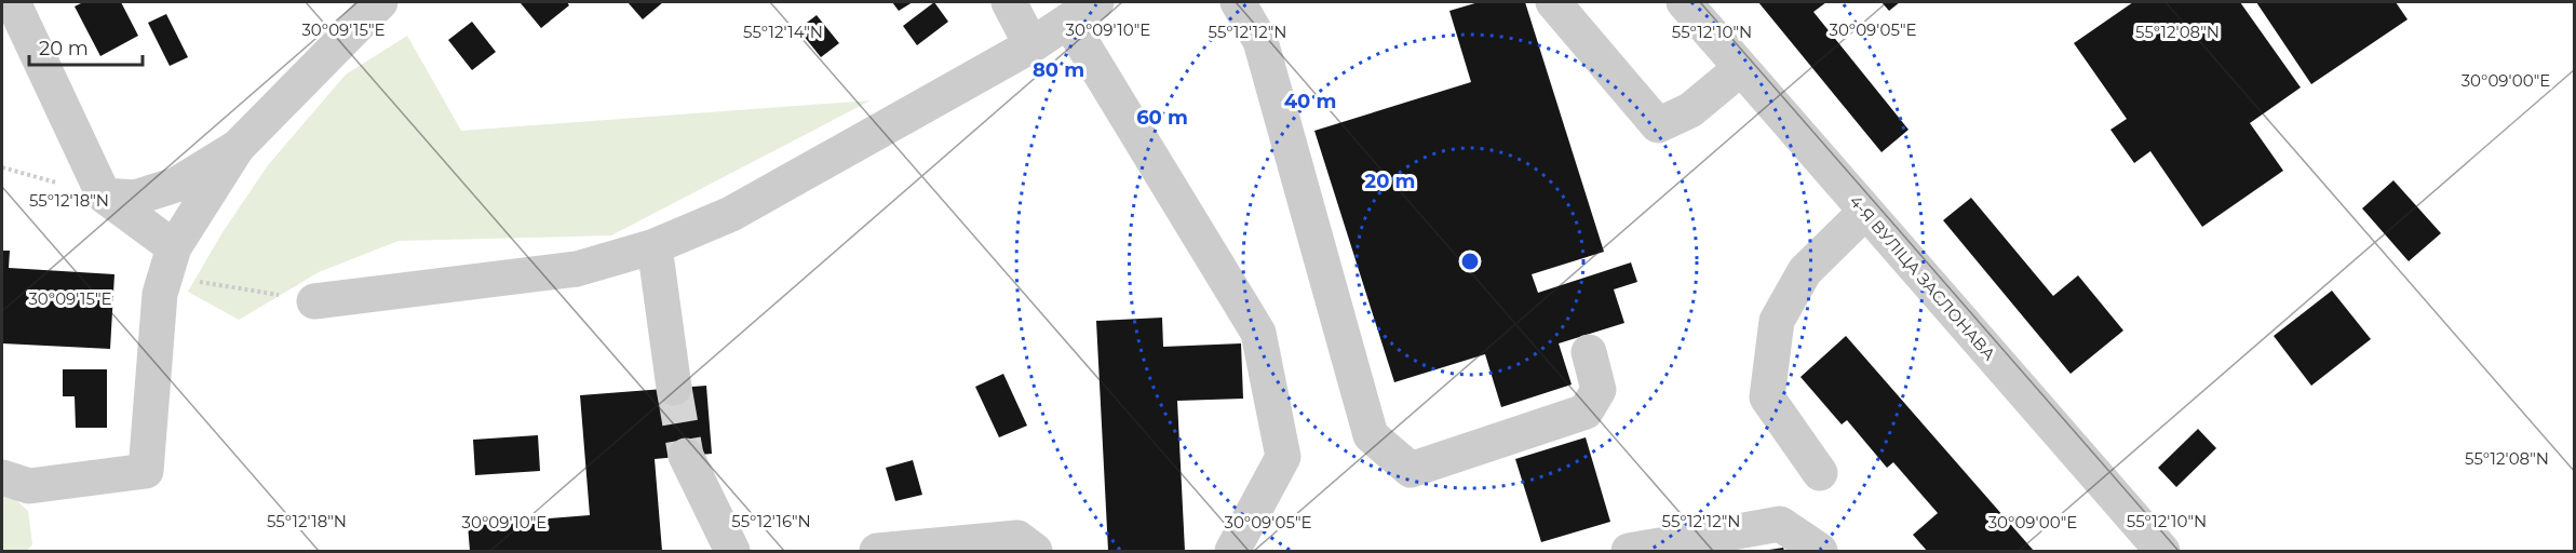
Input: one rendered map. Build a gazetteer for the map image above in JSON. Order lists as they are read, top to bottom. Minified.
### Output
{"streets":{"street":["4-Я ВУЛІЦА ЗАСЛОНАВА"]},"scale_bar":"20 m","coordinates":["30°09'15\"E","30°09'10\"E","30°09'05\"E","55°12'14\"N","55°12'10\"N","55°12'12\"N","55°12'08\"N","30°09'00\"E","55°12'18\"N","55°12'16\"N"],"rings":["80 m","40 m","60 m","20 m"]}
